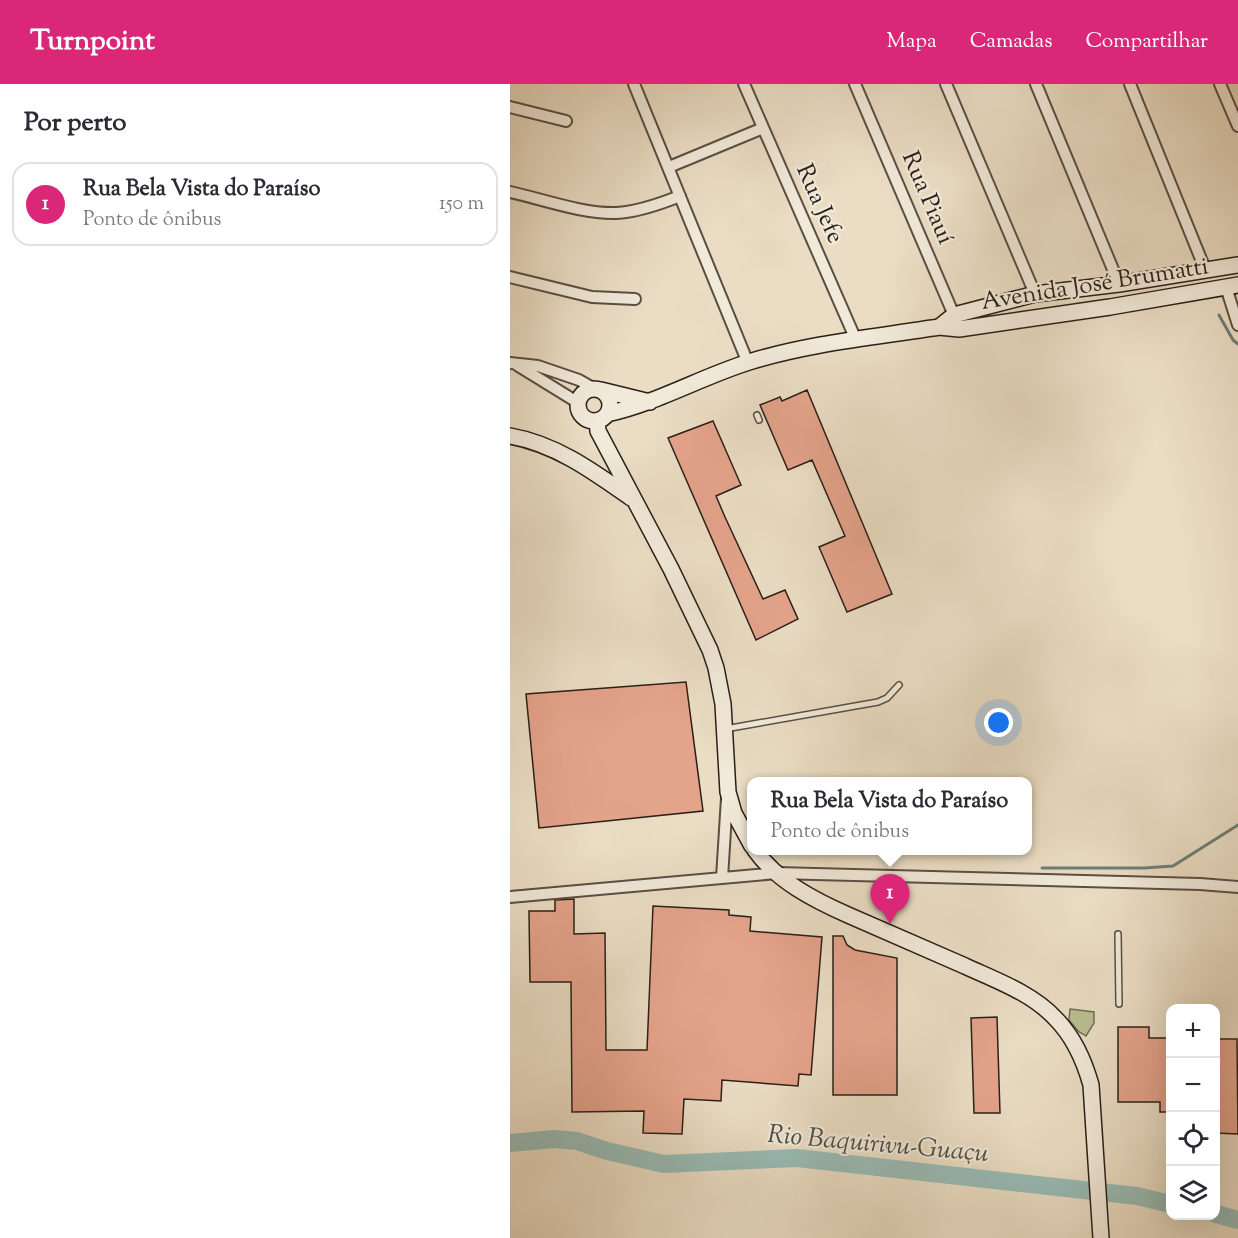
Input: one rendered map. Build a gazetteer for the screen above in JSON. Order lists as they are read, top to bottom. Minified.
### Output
{"streets":{"main road":["Avenida José Brumatti"],"street":["Rua Piauí","Rua Jefe"]},"crossings":[["Rua Piauí","Avenida José Brumatti"]],"water":["Rio Baquirivu-Guaçu"],"page":{"header":"Turnpoint","nav":["Mapa","Camadas","Compartilhar"],"heading":"Por perto","list":[{"mark":"1","name":"Rua Bela Vista do Paraíso","note":"Ponto de ônibus","value":"150 m"}],"popup":["Rua Bela Vista do Paraíso","Ponto de ônibus"],"pins":"1","map_buttons":["+","−"]}}
